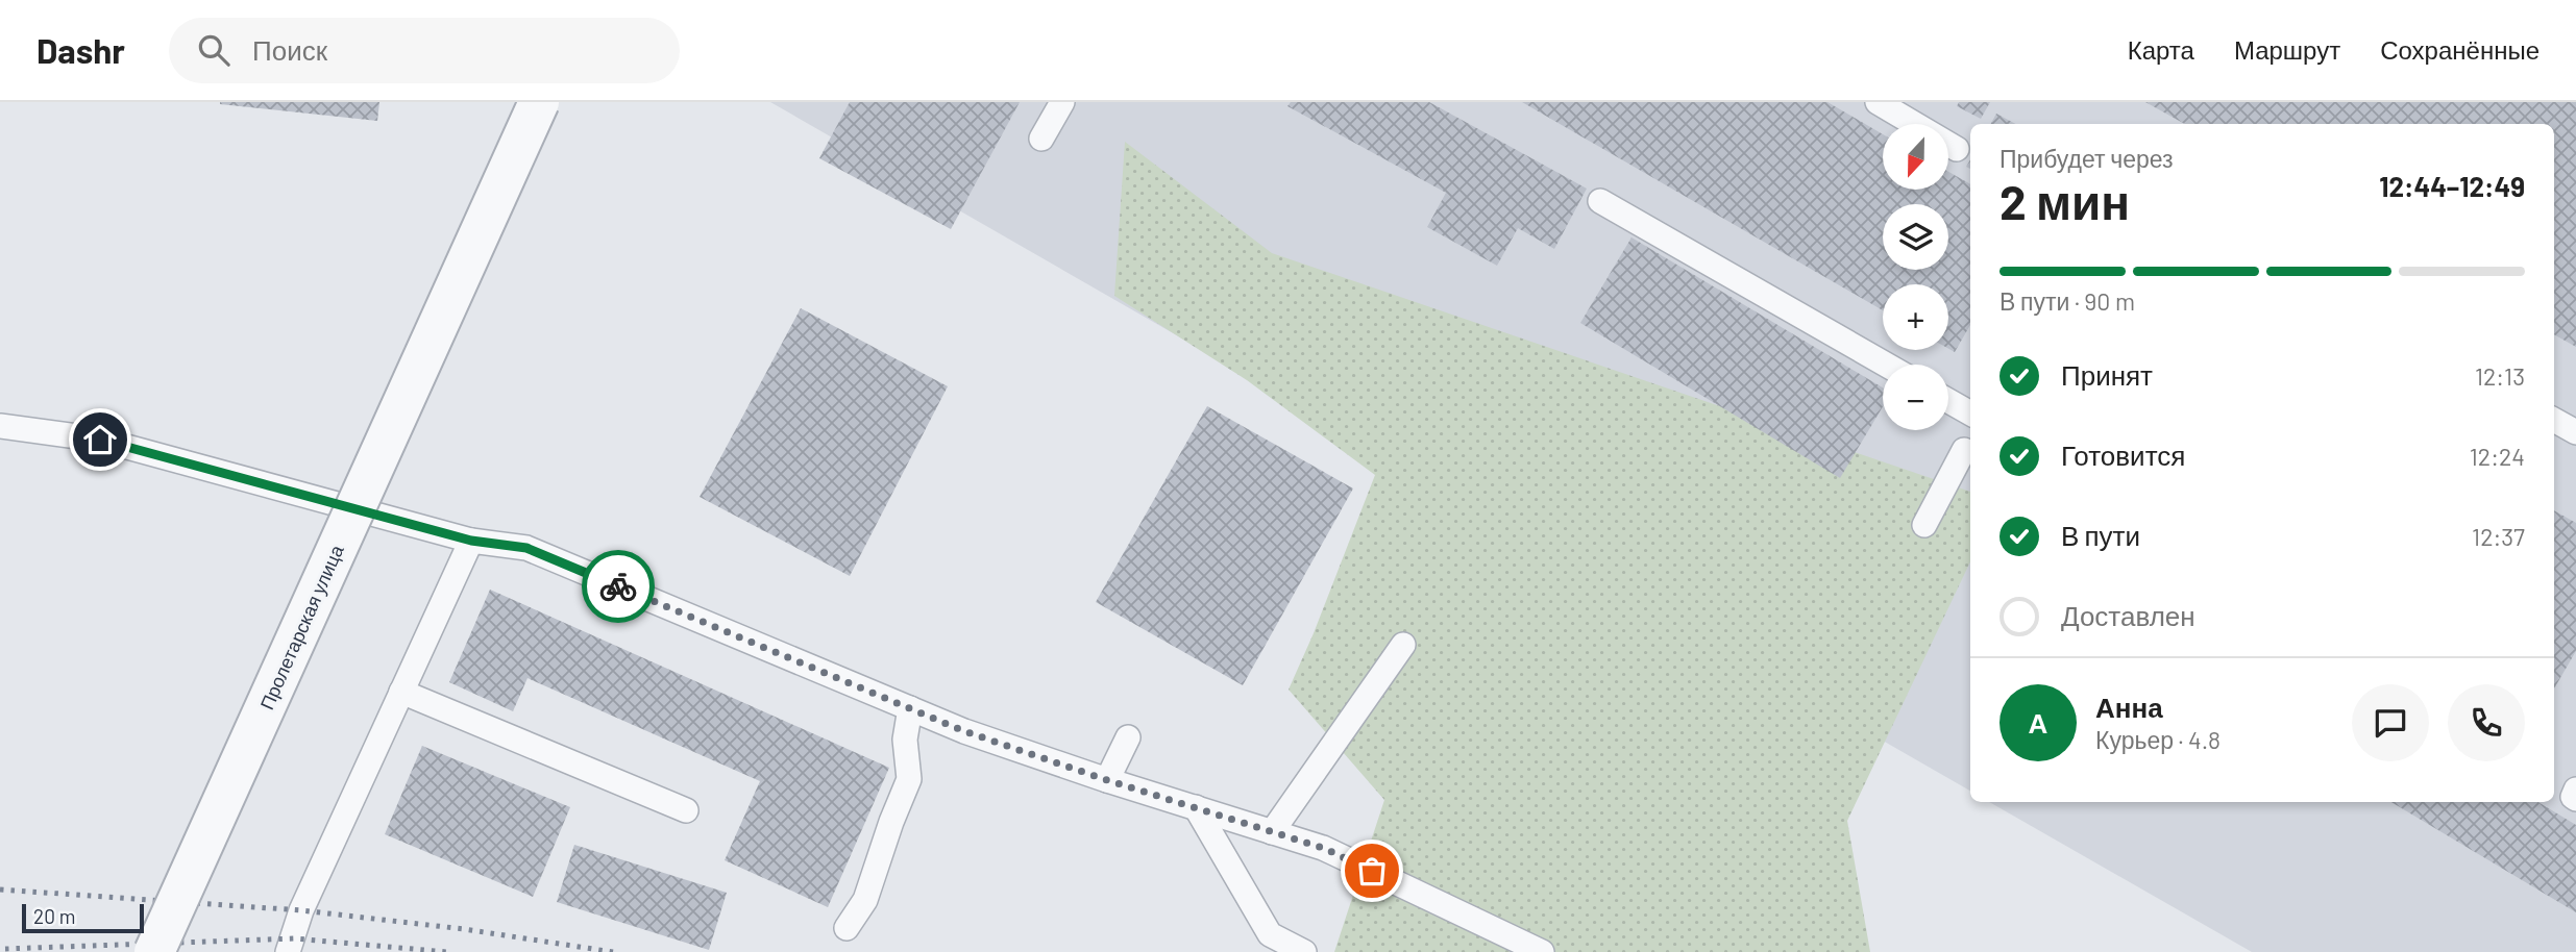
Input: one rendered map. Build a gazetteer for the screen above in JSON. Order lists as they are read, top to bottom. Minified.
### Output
{"streets":{"street":["Пролетарская улица"]},"scale_bar":"20 m","north":"bottom","page":{"header":"Dashr","search":"Поиск","nav":["Карта","Маршрут","Сохранённые"],"map_buttons":["+","−"],"heading":["2 мин","Прибудет через","12:44–12:49"],"panel":["Анна","Курьер · 4.8"],"bar":"В пути · 90 m","list":[["Принят","12:13"],["Готовится","12:24"],["В пути","12:37"],"Доставлен"],"round":"А","scale":"20 m"}}
